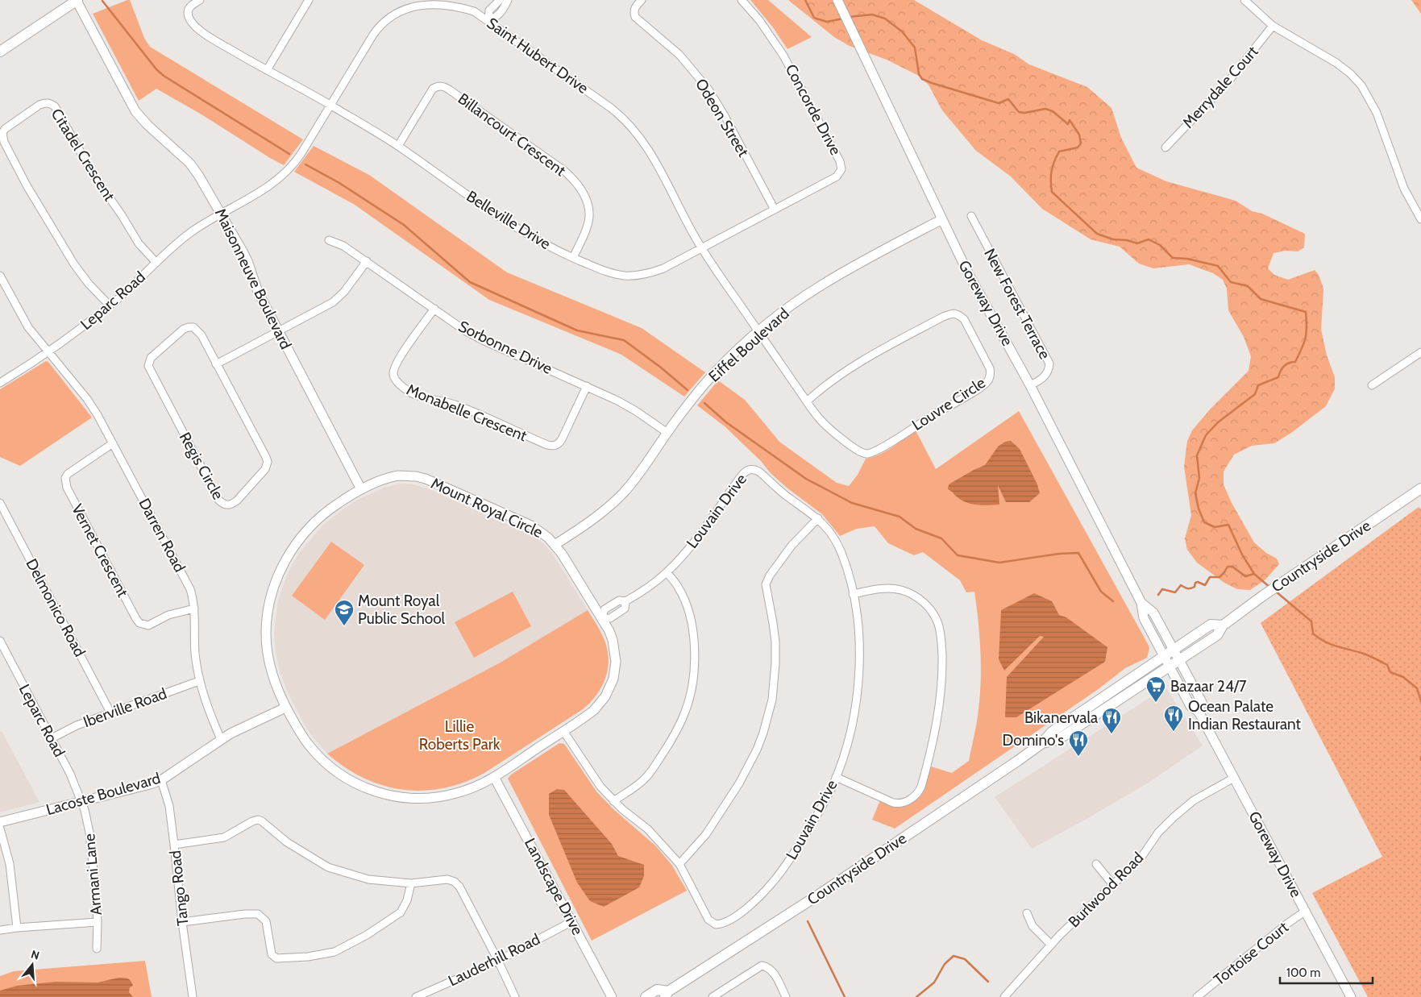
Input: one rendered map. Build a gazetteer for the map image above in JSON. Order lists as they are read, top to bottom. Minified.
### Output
{"streets":{"main road":["Countryside Drive"],"street":["Saint Hubert Drive","Merrydale Court","Concorde Drive","Odeon Street","Billancourt Crescent","Citadel Crescent","Belleville Drive","Maisonneuve Boulevard","Leparc Road","Goreway Drive","New Forest Terrace","Eiffel Boulevard","Sorbonne Drive","Louvre Circle","Monabelle Crescent","Regis Circle","Mount Royal Circle","Louvain Drive","Darren Road","Vernet Crescent","Delmonico Road","Iberville Road","Lacoste Boulevard","Armani Lane","Landscape Drive","Tango Road","Burlwood Road","Tortoise Court","Lauderhill Road"]},"crossings":[["Saint Hubert Drive","Concorde Drive"],["Saint Hubert Drive","Belleville Drive"],["Saint Hubert Drive","Maisonneuve Boulevard"],["Saint Hubert Drive","Leparc Road"],["Saint Hubert Drive","Eiffel Boulevard"],["Saint Hubert Drive","Louvre Circle"],["Concorde Drive","Odeon Street"],["Concorde Drive","Belleville Drive"],["Billancourt Crescent","Belleville Drive"],["Citadel Crescent","Leparc Road"],["Maisonneuve Boulevard","Leparc Road"],["Maisonneuve Boulevard","Mount Royal Circle"],["Leparc Road","Darren Road"],["Leparc Road","Iberville Road"],["Leparc Road","Lacoste Boulevard"],["Leparc Road","Armani Lane"],["Goreway Drive","New Forest Terrace"],["Goreway Drive","Eiffel Boulevard"],["Goreway Drive","Countryside Drive"],["Goreway Drive","Burlwood Road"],["Goreway Drive","Tortoise Court"],["Eiffel Boulevard","Sorbonne Drive"],["Eiffel Boulevard","Louvre Circle"],["Eiffel Boulevard","Mount Royal Circle"],["Sorbonne Drive","Monabelle Crescent"],["Mount Royal Circle","Louvain Drive"],["Mount Royal Circle","Lacoste Boulevard"],["Mount Royal Circle","Landscape Drive"],["Darren Road","Vernet Crescent"],["Darren Road","Iberville Road"],["Darren Road","Lacoste Boulevard"],["Delmonico Road","Iberville Road"],["Lacoste Boulevard","Armani Lane"],["Lacoste Boulevard","Tango Road"],["Landscape Drive","Lauderhill Road"]],"parks":["Lillie Roberts Park"],"places":{"school or university":["Mount Royal Public School"],"supermarket":["Bazaar 24/7"],"restaurant":["Ocean Palate Indian Restaurant","Bikanervala","Domino's"]},"scale_bar":"100 m","north":"top"}
